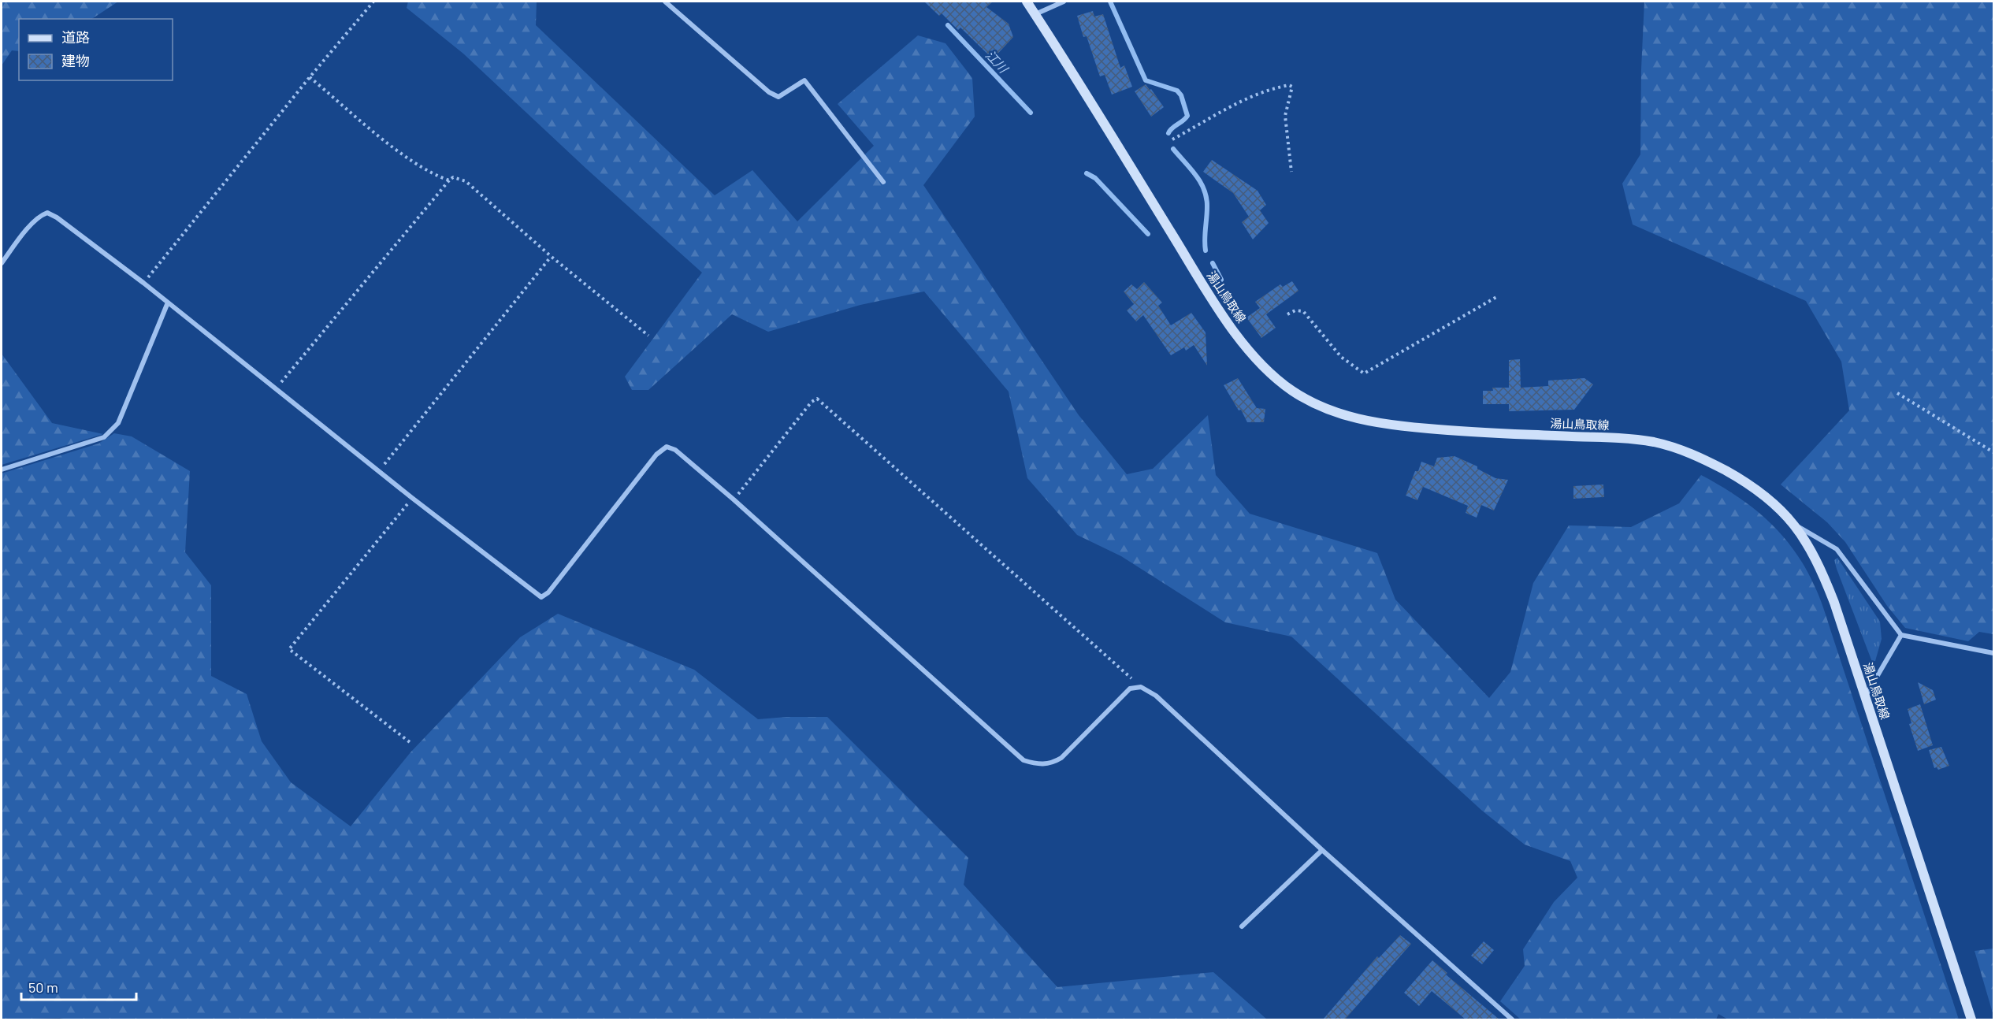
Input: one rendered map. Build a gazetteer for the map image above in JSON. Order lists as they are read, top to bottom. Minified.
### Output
{"streets":{"main road":["湯山鳥取線"]},"water":["江川"],"legend":["道路","建物"],"scale_bar":"50 m"}
